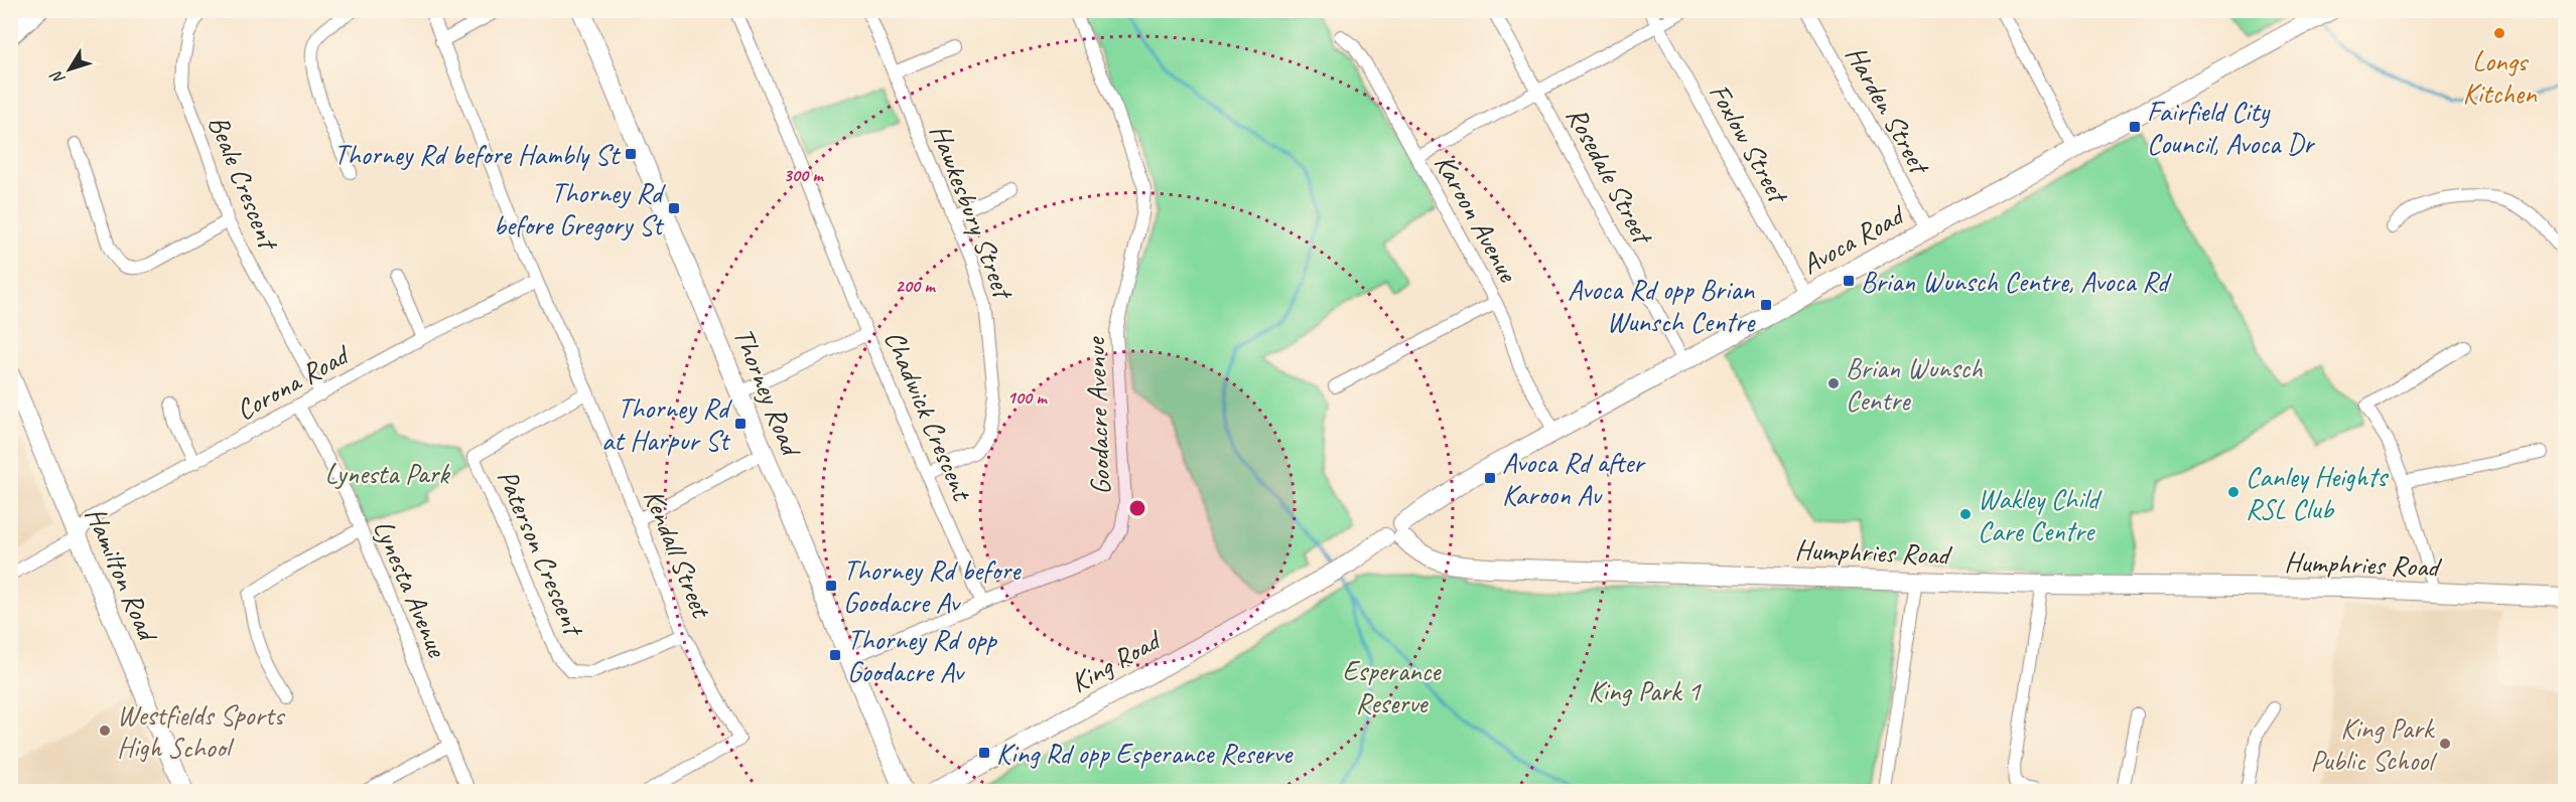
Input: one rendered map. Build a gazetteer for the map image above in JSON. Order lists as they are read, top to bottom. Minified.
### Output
{"streets":{"main road":["Avoca Road","Thorney Road","Humphries Road","Hamilton Road","King Road"],"street":["Harden Street","Foxlow Street","Rosedale Street","Beale Crescent","Hawkesbury Street","Karoon Avenue","Corona Road","Chadwick Crescent","Goodacre Avenue","Paterson Crescent","Kendall Street","Lynesta Avenue"]},"crossings":[["Harden Street","Avoca Road"],["Foxlow Street","Avoca Road"],["Rosedale Street","Avoca Road"],["Beale Crescent","Corona Road"],["Hawkesbury Street","Chadwick Crescent"],["Karoon Avenue","Avoca Road"],["Avoca Road","Humphries Road"],["Avoca Road","King Road"],["Corona Road","Kendall Street"],["Corona Road","Hamilton Road"],["Corona Road","Lynesta Avenue"],["Thorney Road","Goodacre Avenue"],["Chadwick Crescent","Goodacre Avenue"],["Paterson Crescent","Kendall Street"]],"parks":["Lynesta Park","Esperance Reserve","King Park 1"],"places":{"other":["Longs Kitchen","Brian Wunsch Centre","Canley Heights RSL Club","Wakley Child Care Centre","Westfields Sports High School","King Park Public School"],"transit":["Fairfield City Council, Avoca Dr","Thorney Rd before Hambly St","Thorney Rd before Gregory St","Brian Wunsch Centre, Avoca Rd","Avoca Rd opp Brian Wunsch Centre","Thorney Rd at Harpur St","Avoca Rd after Karoon Av","Thorney Rd before Goodacre Av","Thorney Rd opp Goodacre Av","King Rd opp Esperance Reserve"]},"north":"bottom left","rings":["300 m","200 m","100 m"]}
